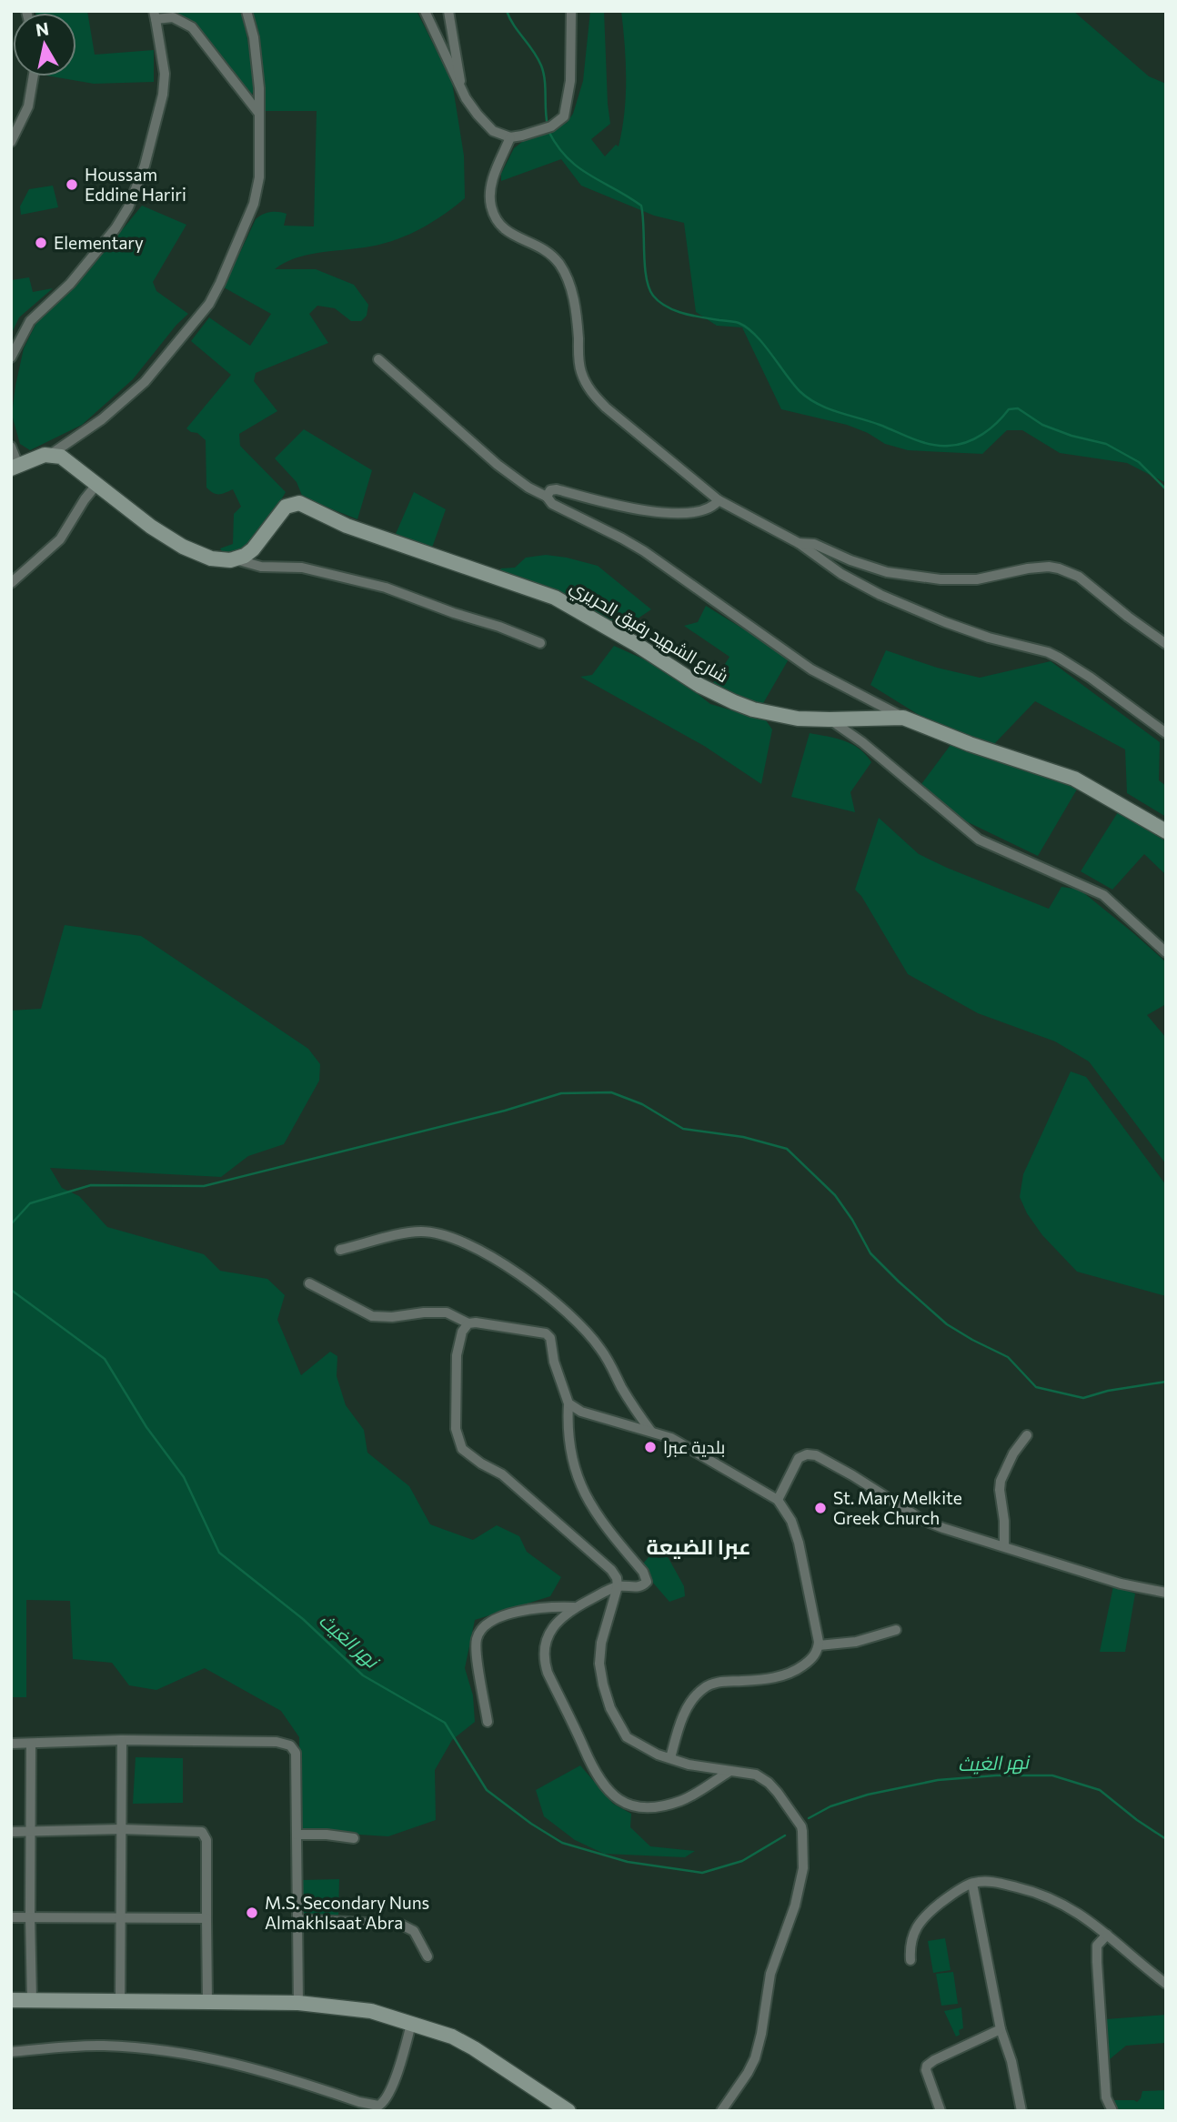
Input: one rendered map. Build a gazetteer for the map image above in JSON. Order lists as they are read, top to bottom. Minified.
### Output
{"streets":{"street":["شارع الشهيد رفيق الحريري"]},"districts":["عبرا الضيعة"],"water":["نهر الغيث"],"places":["Houssam Eddine Hariri","Elementary","بلدية عبرا","St. Mary Melkite Greek Church","M.S. Secondary Nuns Almakhlsaat Abra"],"north":"top"}
